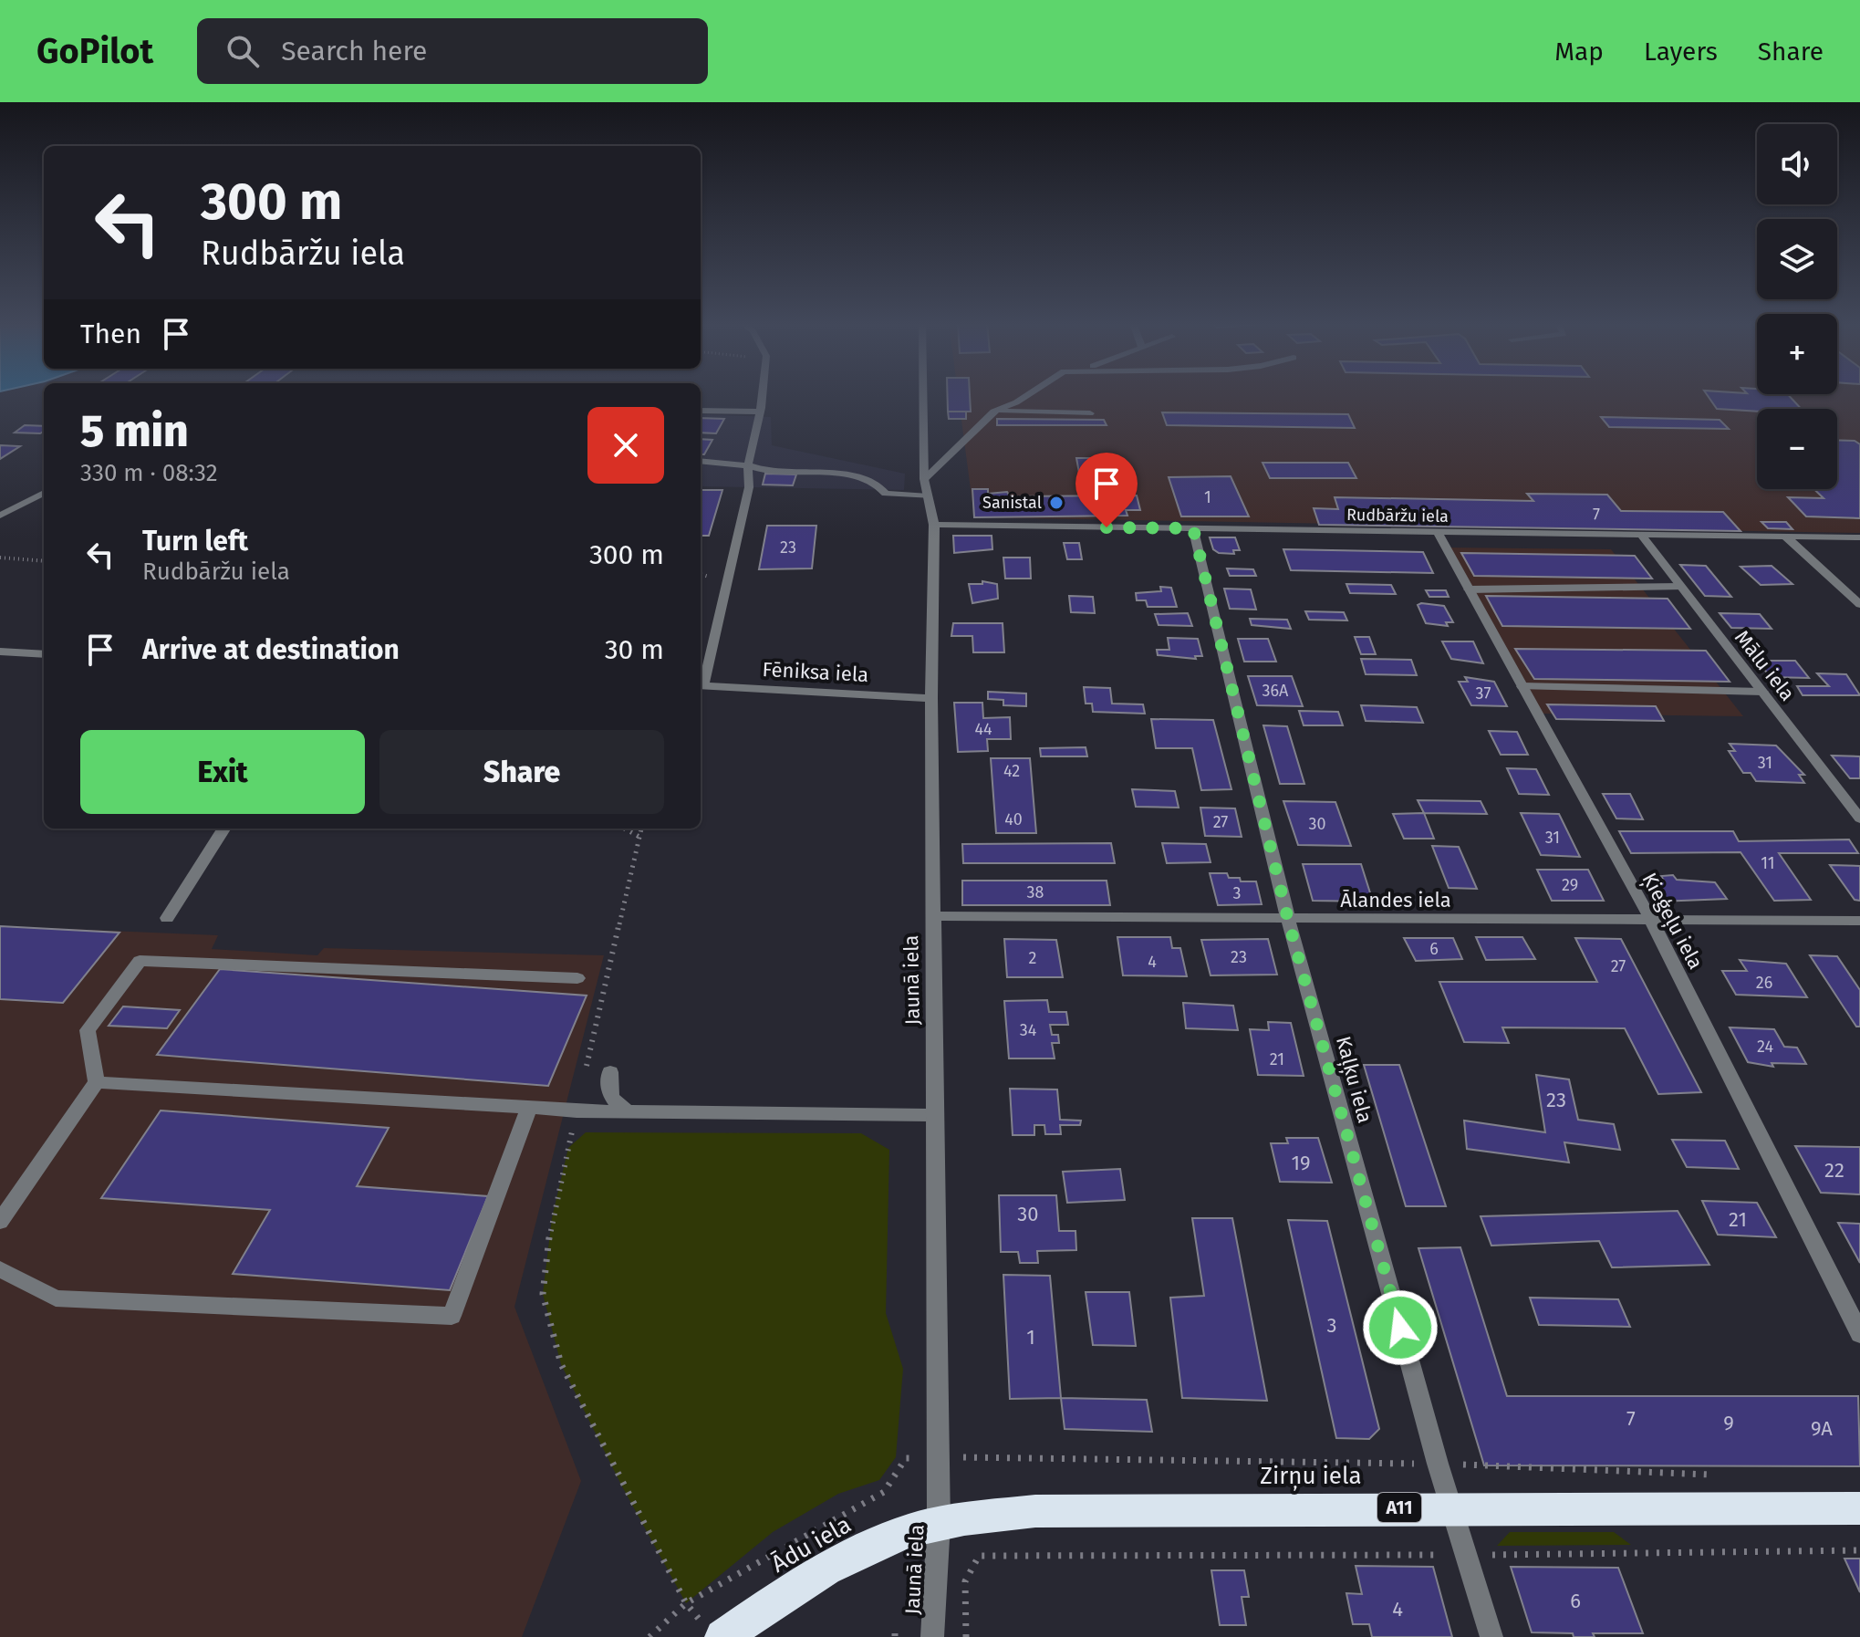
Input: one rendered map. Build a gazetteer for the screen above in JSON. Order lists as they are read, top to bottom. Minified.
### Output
{"streets":{"highway":["Zirņu iela","A11","Ādu iela"],"street":["Rudbāržu iela","Mālu iela","Fēniksa iela","Ālandes iela","Ķieģeļu iela","Jaunā iela","Kaļķu iela"]},"crossings":[["Rudbāržu iela","Mālu iela"],["Rudbāržu iela","Ķieģeļu iela"],["Rudbāržu iela","Jaunā iela"],["Rudbāržu iela","Kaļķu iela"],["Fēniksa iela","Jaunā iela"],["Ālandes iela","Ķieģeļu iela"],["Ālandes iela","Jaunā iela"],["Ālandes iela","Kaļķu iela"],["Jaunā iela","Zirņu iela"],["Jaunā iela","Ādu iela"],["Kaļķu iela","Zirņu iela"],["Zirņu iela","Ādu iela"]],"places":["Sanistal"],"house_numbers":["1","7","23","36A","37","44","31","42","40","27","30","31","11","29","38","3","6","23","2","4","27","26","34","24","21","23","19","22","30","21","3","1","7","9","9A","6","4"],"page":{"header":"GoPilot","search":"Search here","nav":["Map","Layers","Share"],"map_buttons":["+","−"],"turn":["300 m","Rudbāržu iela"],"then":"Then","heading":["5 min","330 m · 08:32"],"list":[{"name":"Turn left","note":"Rudbāržu iela","value":"300 m"},{"name":"Arrive at destination","value":"30 m"}],"buttons":["Exit","Share"]}}
